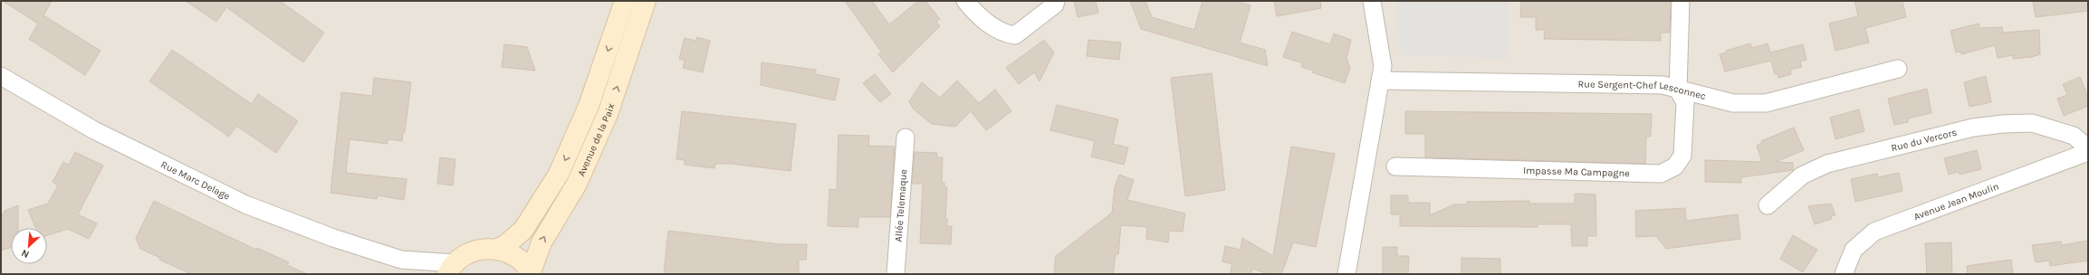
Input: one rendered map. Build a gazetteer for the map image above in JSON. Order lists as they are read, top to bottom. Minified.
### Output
{"streets":{"main road":["Avenue de la Paix"],"street":["Rue Sergent-Chef Lesconnec","Rue du Vercors","Impasse Ma Campagne","Rue Marc Delage","Avenue Jean Moulin","Allée Telemaque"]},"crossings":[["Rue Sergent-Chef Lesconnec","Impasse Ma Campagne"]],"north":"bottom left"}
